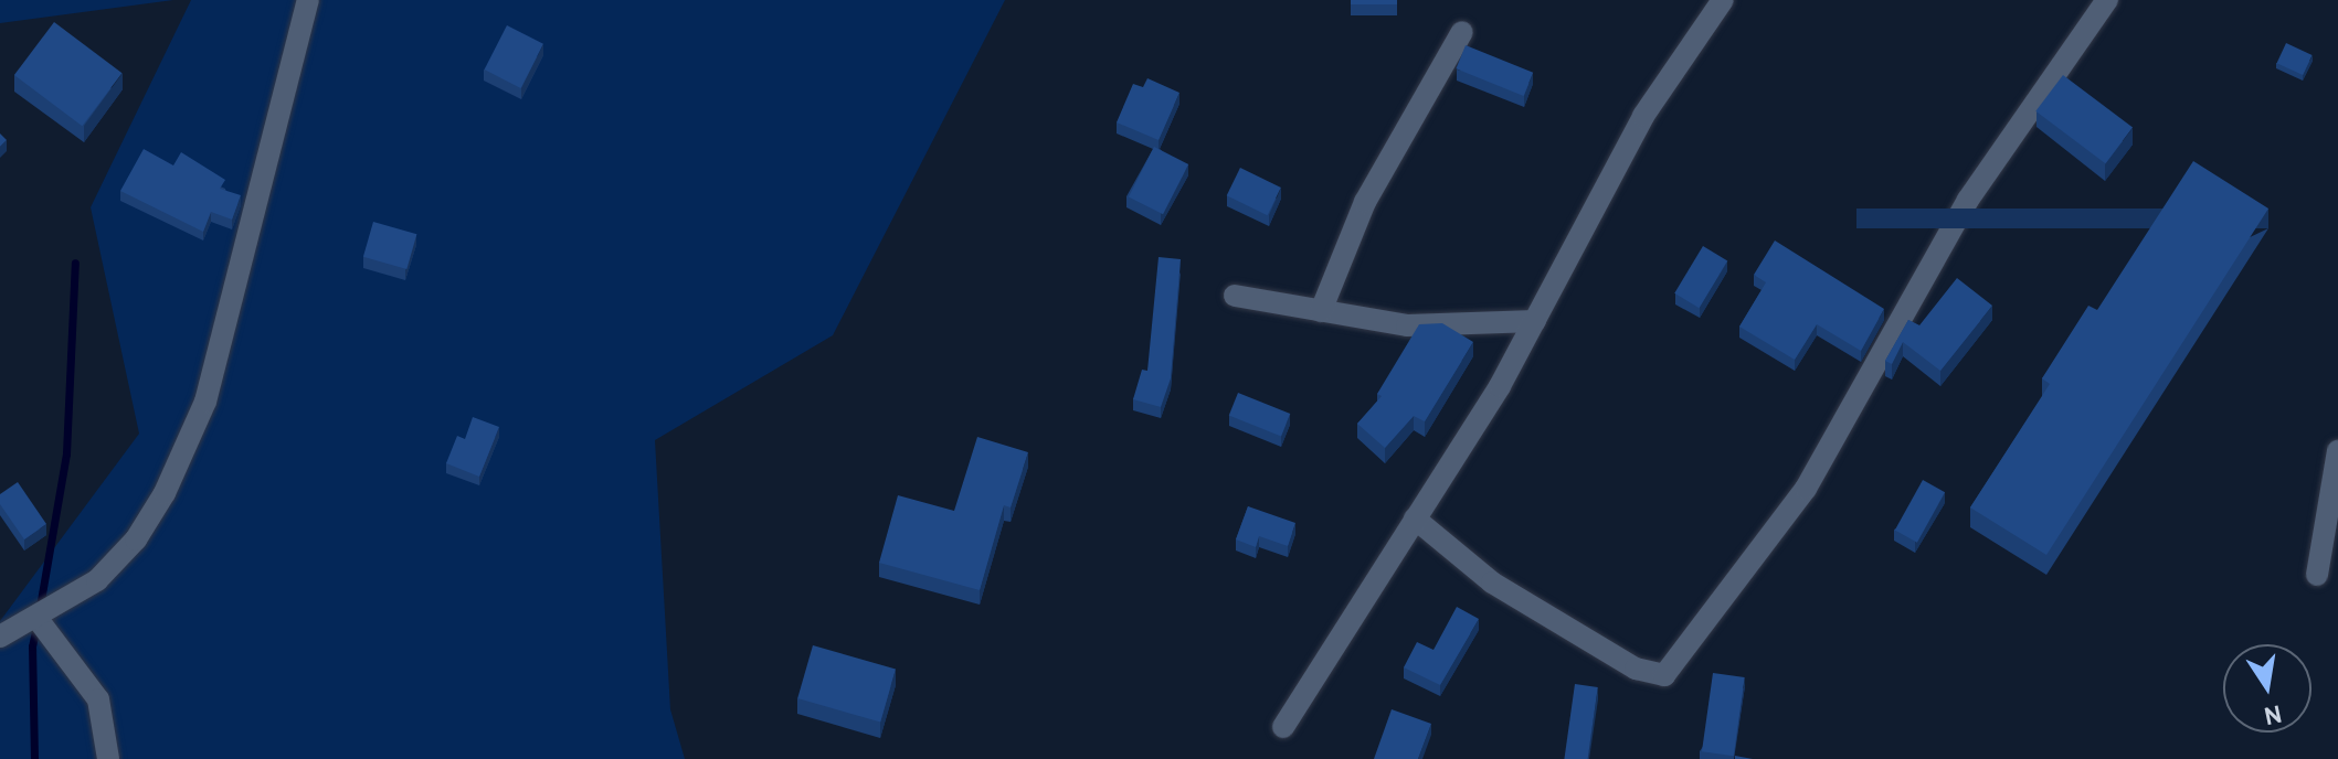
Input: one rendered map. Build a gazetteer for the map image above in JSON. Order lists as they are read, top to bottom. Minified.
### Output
{"north":"bottom"}
